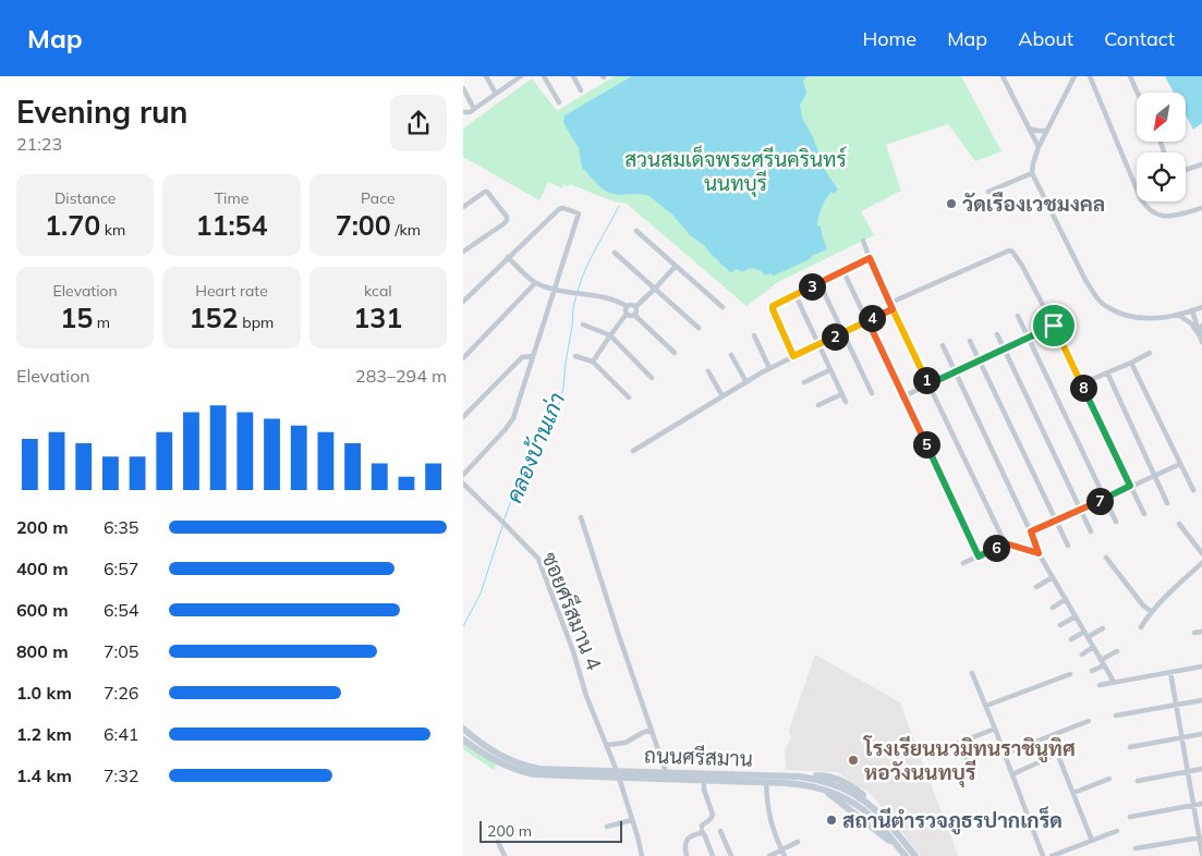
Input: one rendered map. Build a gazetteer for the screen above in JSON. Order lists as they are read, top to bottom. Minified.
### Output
{"streets":{"main road":["ถนนศรีสมาน"],"street":["ซอยศรีสมาน 4"]},"crossings":[["ซอยศรีสมาน 4","ถนนศรีสมาน"]],"water":["คลองบ้านเก่า"],"parks":["สวนสมเด็จพระศรีนครินทร์ นนทบุรี"],"places":["วัดเรืองเวชมงคล","โรงเรียนนวมิทนราชินูทิศ หอวังนนทบุรี","สถานีตำรวจภูธรปากเกร็ด"],"scale_bar":"200 m","north":"bottom left","page":{"header":"Map","nav":["Home","Map","About","Contact"],"heading":["Evening run","21:23"],"stats":[["Distance","1.70 km"],["Time","11:54"],["Pace","7:00 /km"],["Elevation","15 m"],["Heart rate","152 bpm"],["kcal","131"]],"pins":["3","4","2","1","8","5","7","6"],"chart":["Elevation","283–294 m"],"list":[{"name":"200 m","note":"6:35"},{"name":"400 m","note":"6:57"},{"name":"600 m","note":"6:54"},{"name":"800 m","note":"7:05"},{"name":"1.0 km","note":"7:26"},{"name":"1.2 km","note":"6:41"},{"name":"1.4 km","note":"7:32"}],"scale":"200 m"}}
